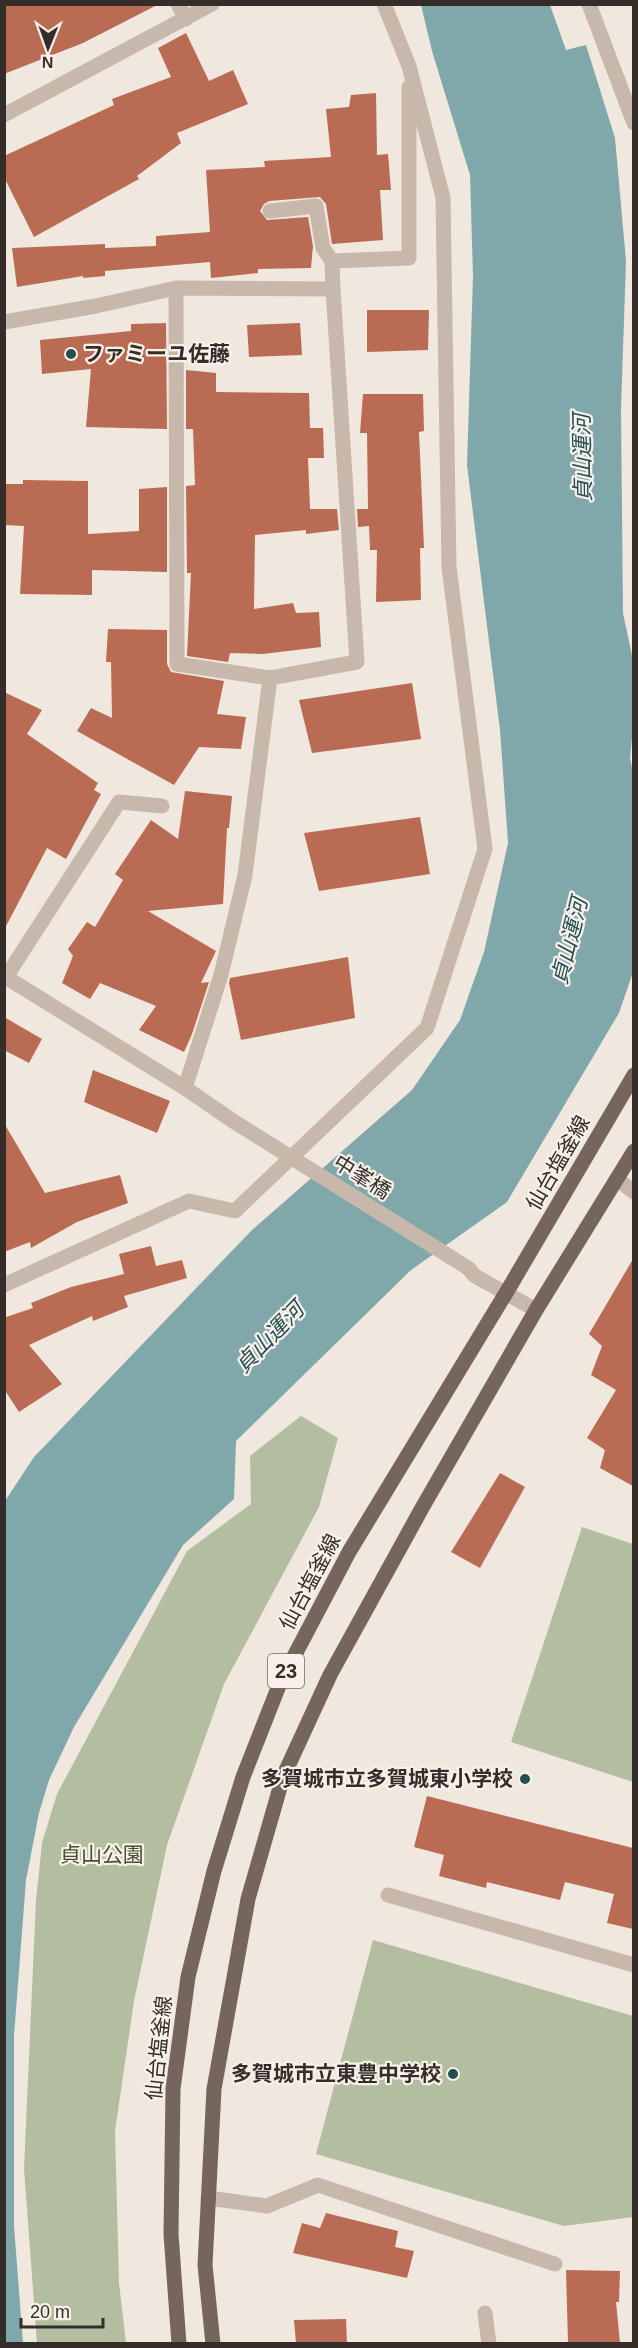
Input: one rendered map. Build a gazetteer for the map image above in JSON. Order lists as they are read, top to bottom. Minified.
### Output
{"streets":{"main road":["仙台塩釜線","23"],"street":["中峯橋"]},"crossings":[["仙台塩釜線","中峯橋"],["中峯橋","23"]],"water":["貞山運河"],"parks":["貞山公園"],"places":["ファミーユ佐藤","多賀城市立多賀城東小学校","多賀城市立東豊中学校"],"scale_bar":"20 m","north":"bottom"}
